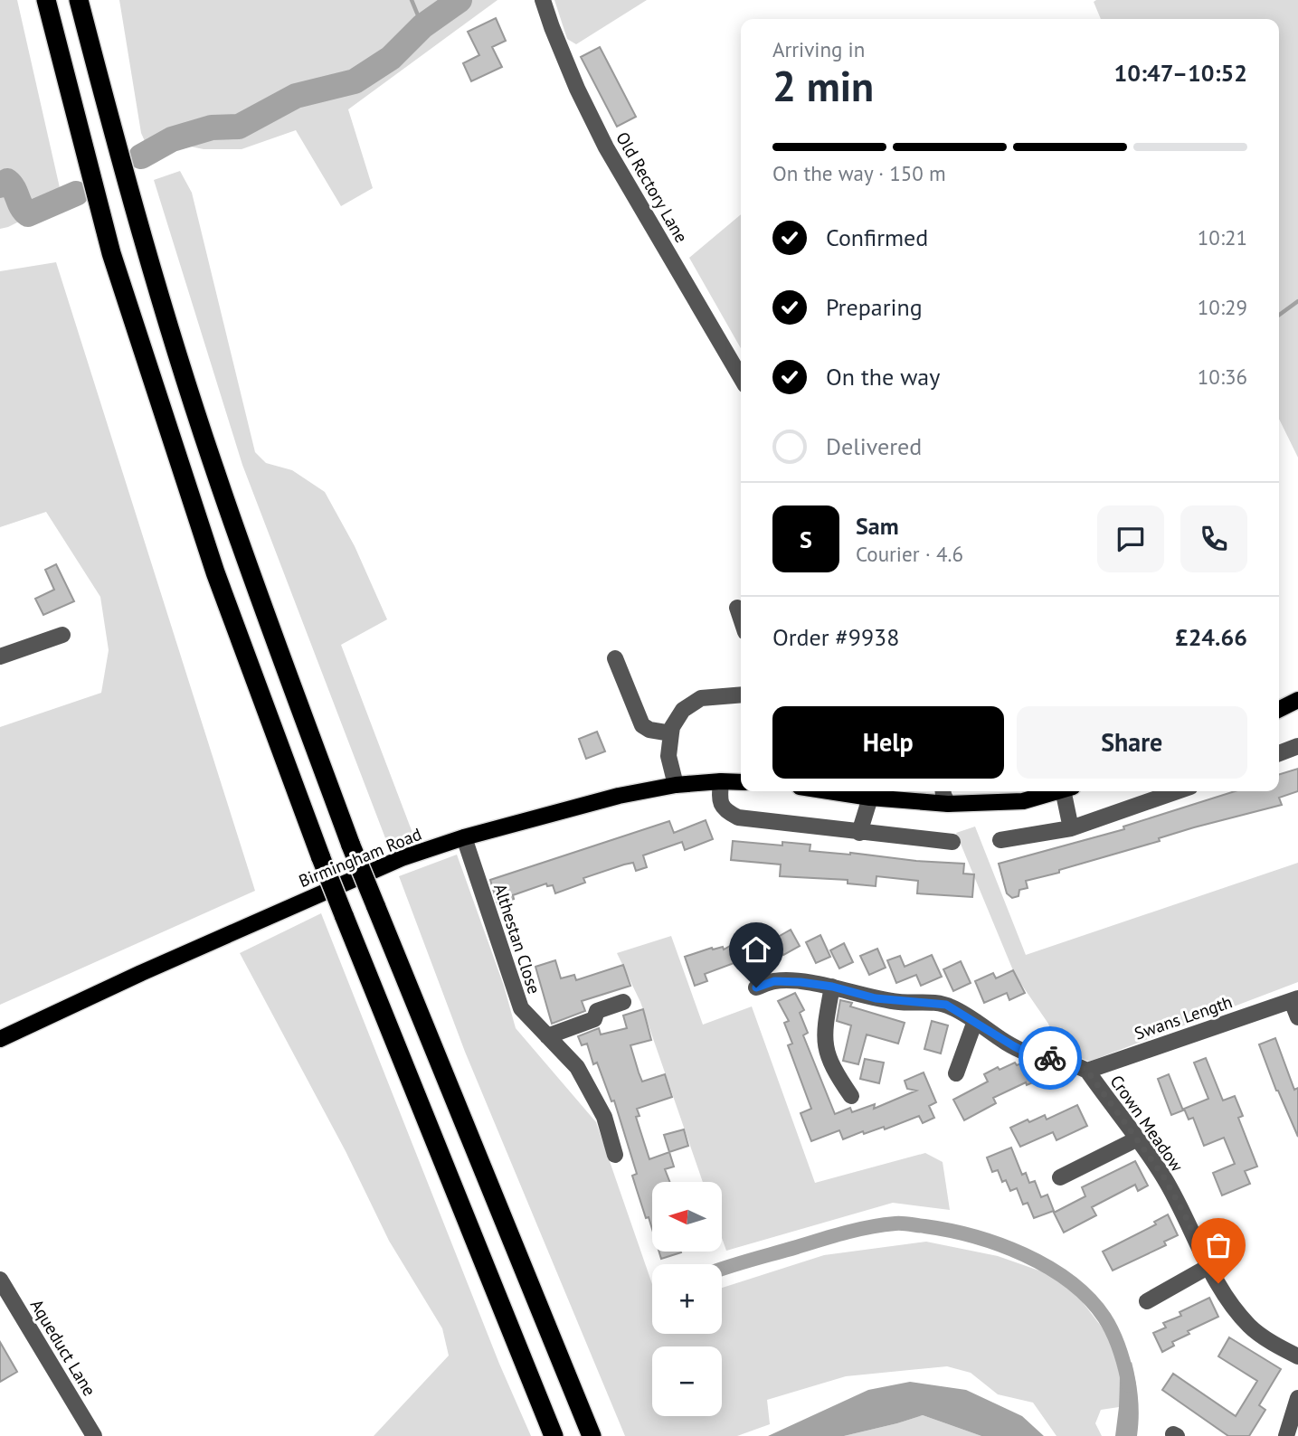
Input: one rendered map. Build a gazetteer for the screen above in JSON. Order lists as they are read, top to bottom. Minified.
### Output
{"streets":{"main road":["Birmingham Road"],"street":["Old Rectory Lane","Althestan Close","Swans Length","Crown Meadow","Aqueduct Lane"]},"crossings":[["Birmingham Road","Althestan Close"],["Swans Length","Crown Meadow"]],"north":"left","page":{"heading":["2 min","Arriving in","10:47–10:52"],"panel":["Sam","Courier · 4.6","Order #9938","£24.66"],"bar":"On the way · 150 m","list":[["Confirmed","10:21"],["Preparing","10:29"],["On the way","10:36"],"Delivered"],"round":"S","buttons":["Help","Share"],"map_buttons":["+","−"]}}
